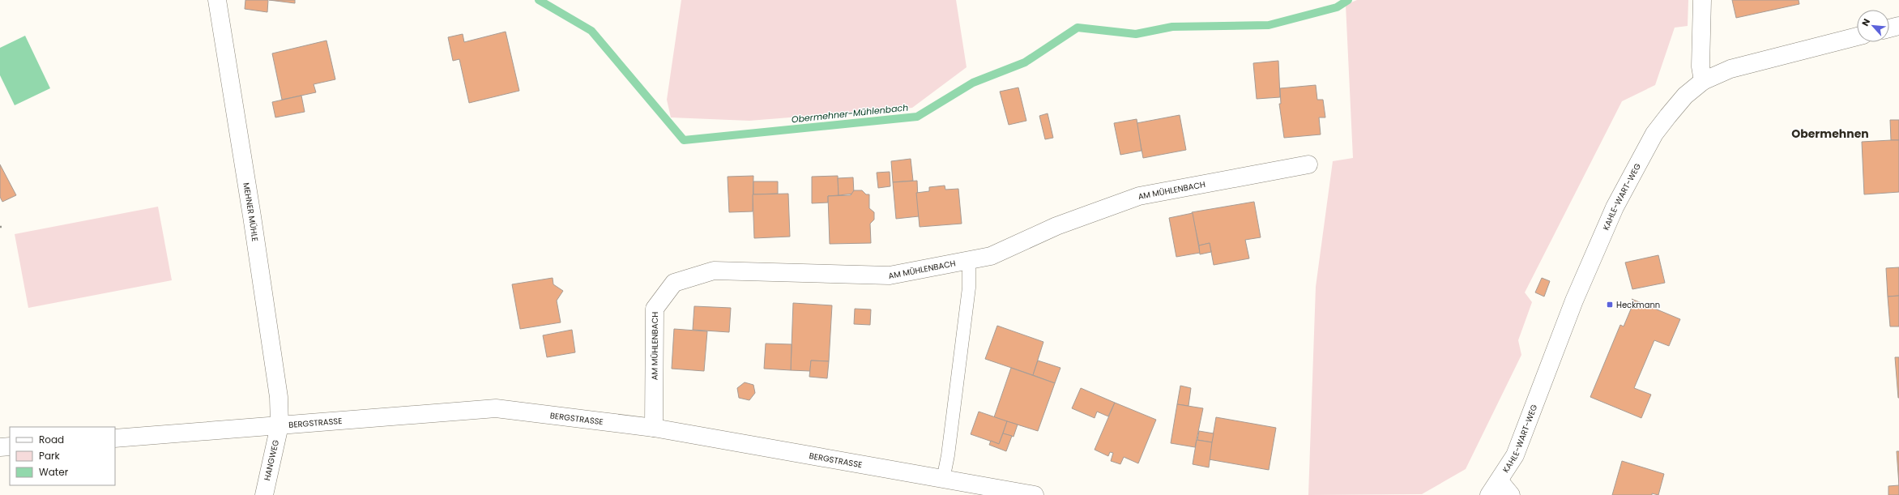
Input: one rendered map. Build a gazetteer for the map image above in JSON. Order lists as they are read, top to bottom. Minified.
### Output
{"streets":{"street":["AM MÜHLENBACH","KAHLE-WART-WEG","MEHNER MÜHLE","BERGSTRASSE","HANGWEG"]},"crossings":[["AM MÜHLENBACH","BERGSTRASSE"],["MEHNER MÜHLE","BERGSTRASSE"],["MEHNER MÜHLE","HANGWEG"],["BERGSTRASSE","HANGWEG"]],"districts":["Obermehnen"],"water":["Obermehner-Mühlenbach"],"places":{"transit":["Heckmann"]},"legend":["Road","Park","Water"],"north":"top left"}
